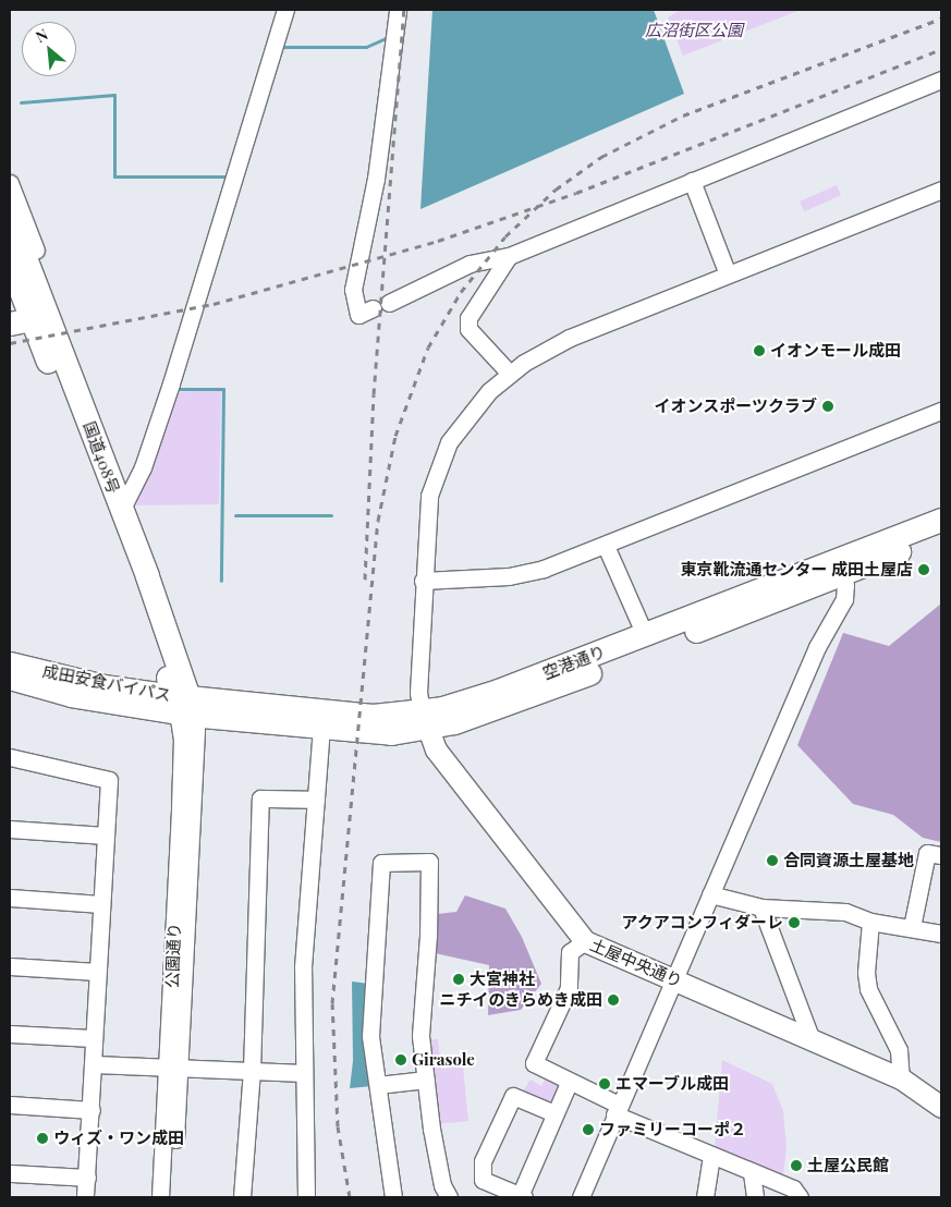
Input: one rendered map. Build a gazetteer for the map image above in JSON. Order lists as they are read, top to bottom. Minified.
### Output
{"streets":{"highway":["国道408号","空港通り"],"main road":["成田安食バイパス","土屋中央通り"],"street":["公園通り"]},"crossings":[["国道408号","空港通り"],["国道408号","成田安食バイパス"],["国道408号","公園通り"],["空港通り","成田安食バイパス"],["空港通り","公園通り"],["空港通り","土屋中央通り"],["成田安食バイパス","公園通り"]],"parks":["広沼街区公園"],"places":["イオンモール成田","イオンスポーツクラブ","東京靴流通センター 成田土屋店","合同資源土屋基地","アクアコンフィダーレ","大宮神社","ニチイのきらめき成田","Girasole","エマーブル成田","ファミリーコーポ２","ウィズ・ワン成田","土屋公民館"],"north":"top left"}
